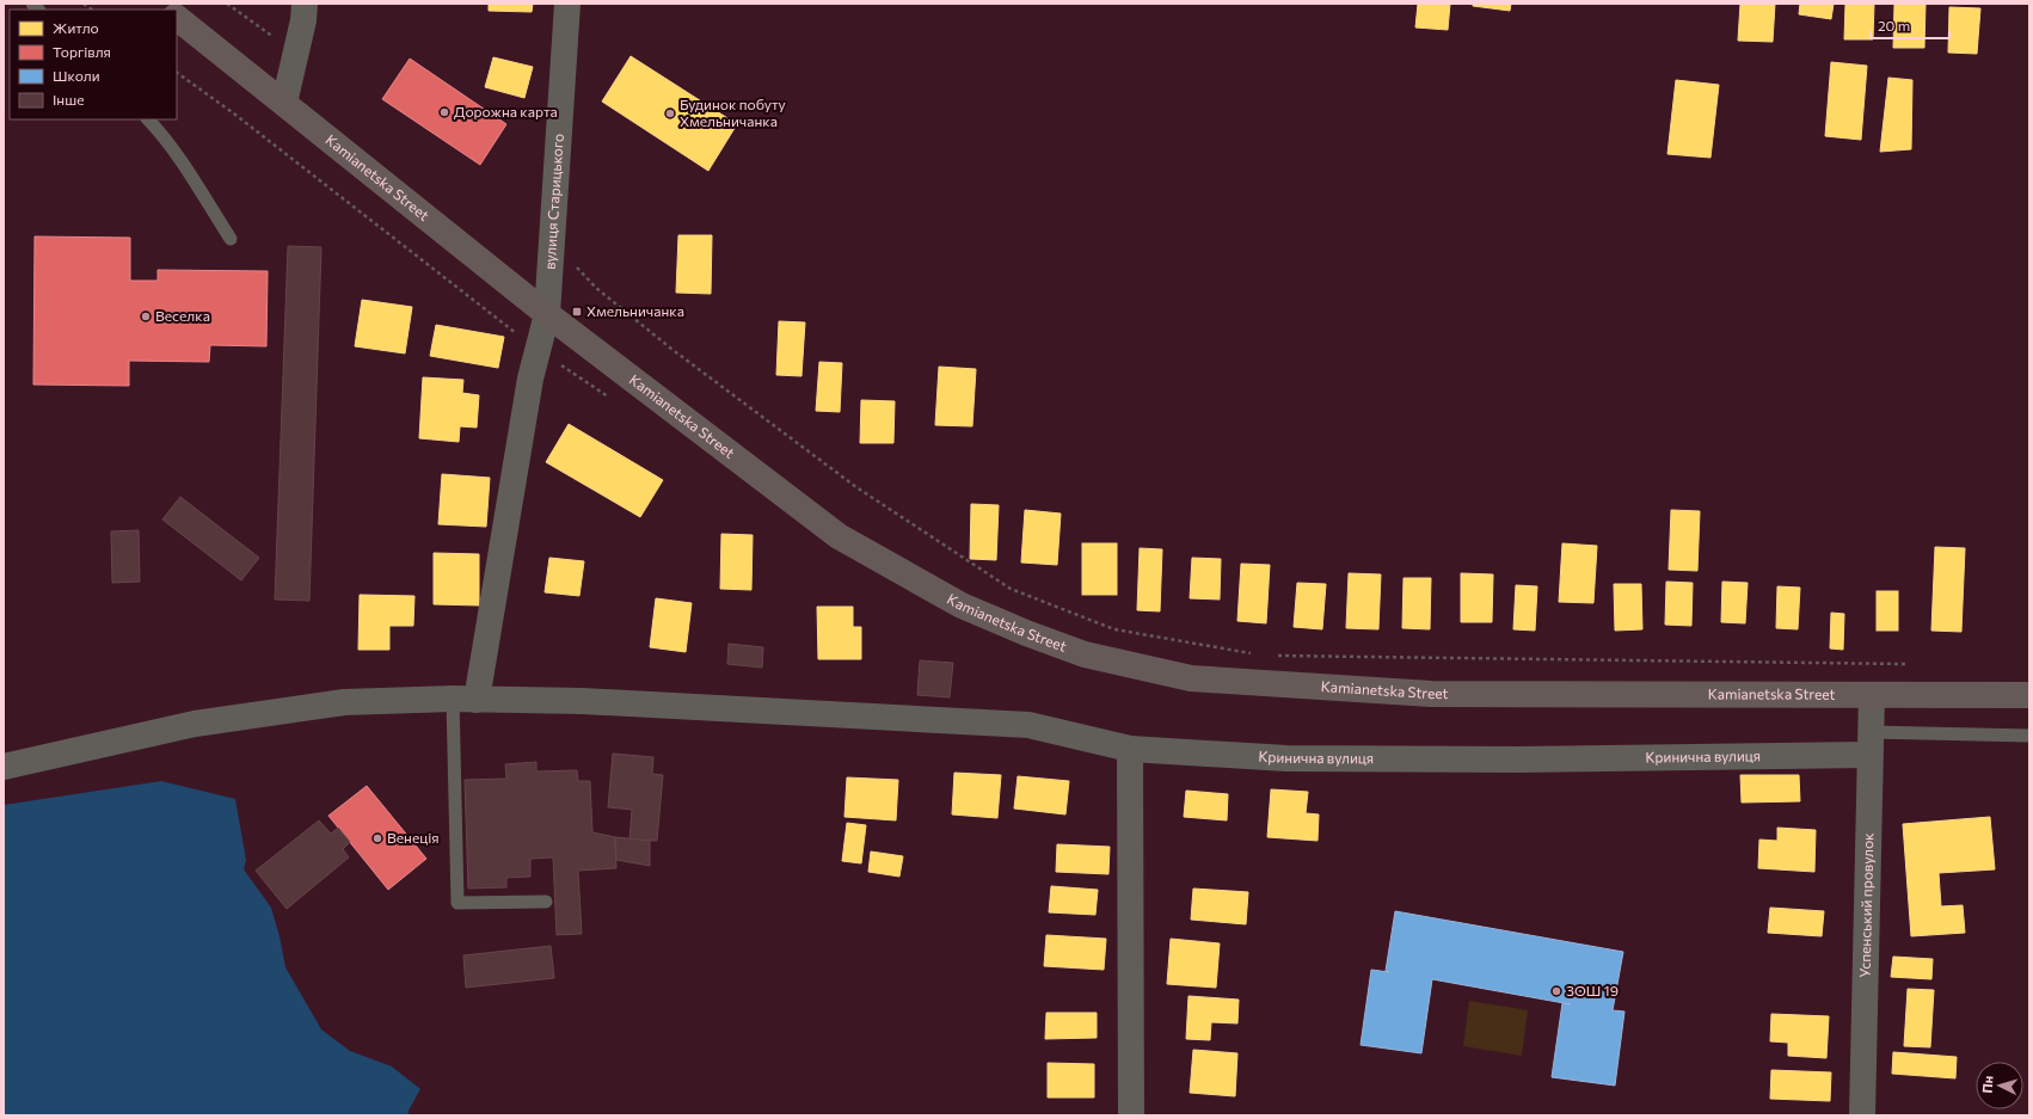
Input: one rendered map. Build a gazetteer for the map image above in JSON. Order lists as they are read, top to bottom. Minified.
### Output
{"streets":{"main road":["Kamianetska Street"],"street":["вулиця Старицького","Кринична вулиця","Успенський провулок"]},"crossings":[["Kamianetska Street","вулиця Старицького"],["Kamianetska Street","Успенський провулок"],["вулиця Старицького","Кринична вулиця"],["Кринична вулиця","Успенський провулок"]],"places":{"other":["Дорожна карта","Будинок побуту Хмельничанка","Веселка","Венеція","ЗОШ 19"],"transit":["Хмельничанка"]},"legend":["Житло","Торгівля","Школи","Інше"],"scale_bar":"20 m","north":"left"}
